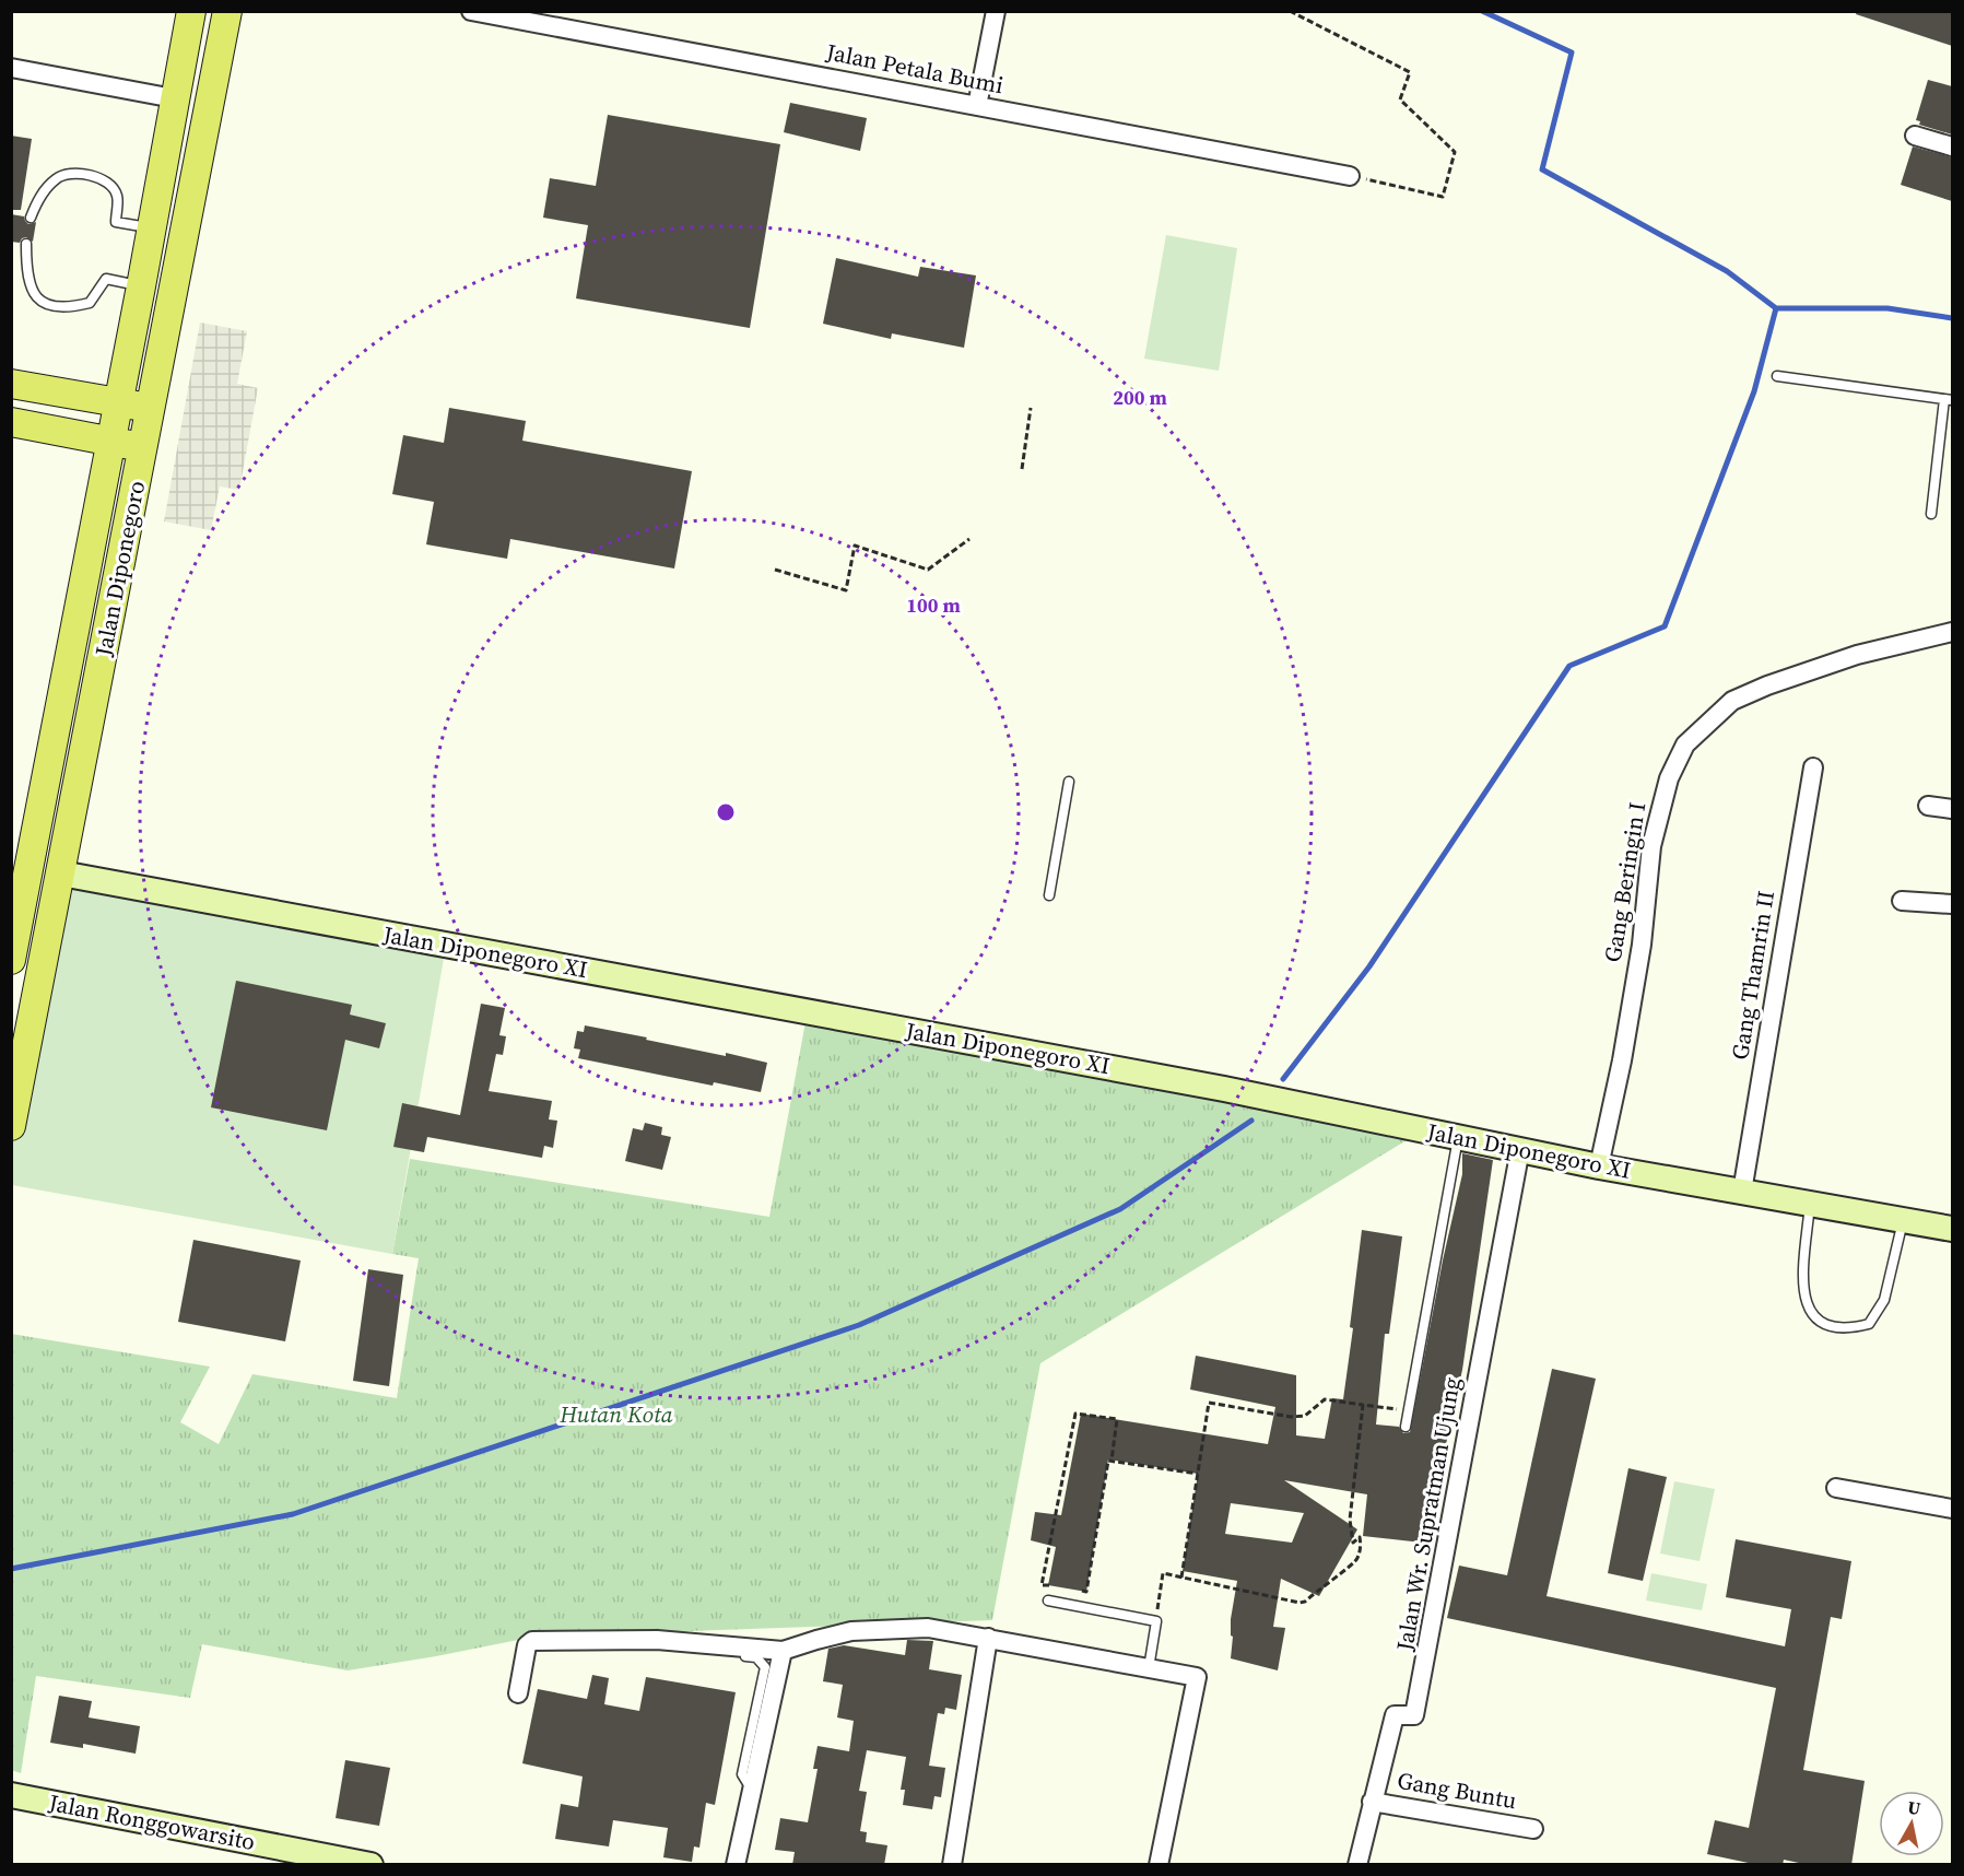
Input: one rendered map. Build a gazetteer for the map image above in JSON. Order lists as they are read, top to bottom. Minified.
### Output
{"streets":{"main road":["Jalan Diponegoro"],"street":["Jalan Petala Bumi","Gang Beringin I","Jalan Diponegoro XI","Gang Thamrin II","Jalan Wr. Supratman Ujung","Gang Buntu","Jalan Ronggowarsito"]},"crossings":[["Jalan Diponegoro","Jalan Diponegoro XI"],["Gang Beringin I","Jalan Diponegoro XI"],["Jalan Diponegoro XI","Gang Thamrin II"],["Jalan Diponegoro XI","Jalan Wr. Supratman Ujung"],["Jalan Wr. Supratman Ujung","Gang Buntu"]],"parks":["Hutan Kota"],"north":"top","rings":["200 m","100 m"]}
